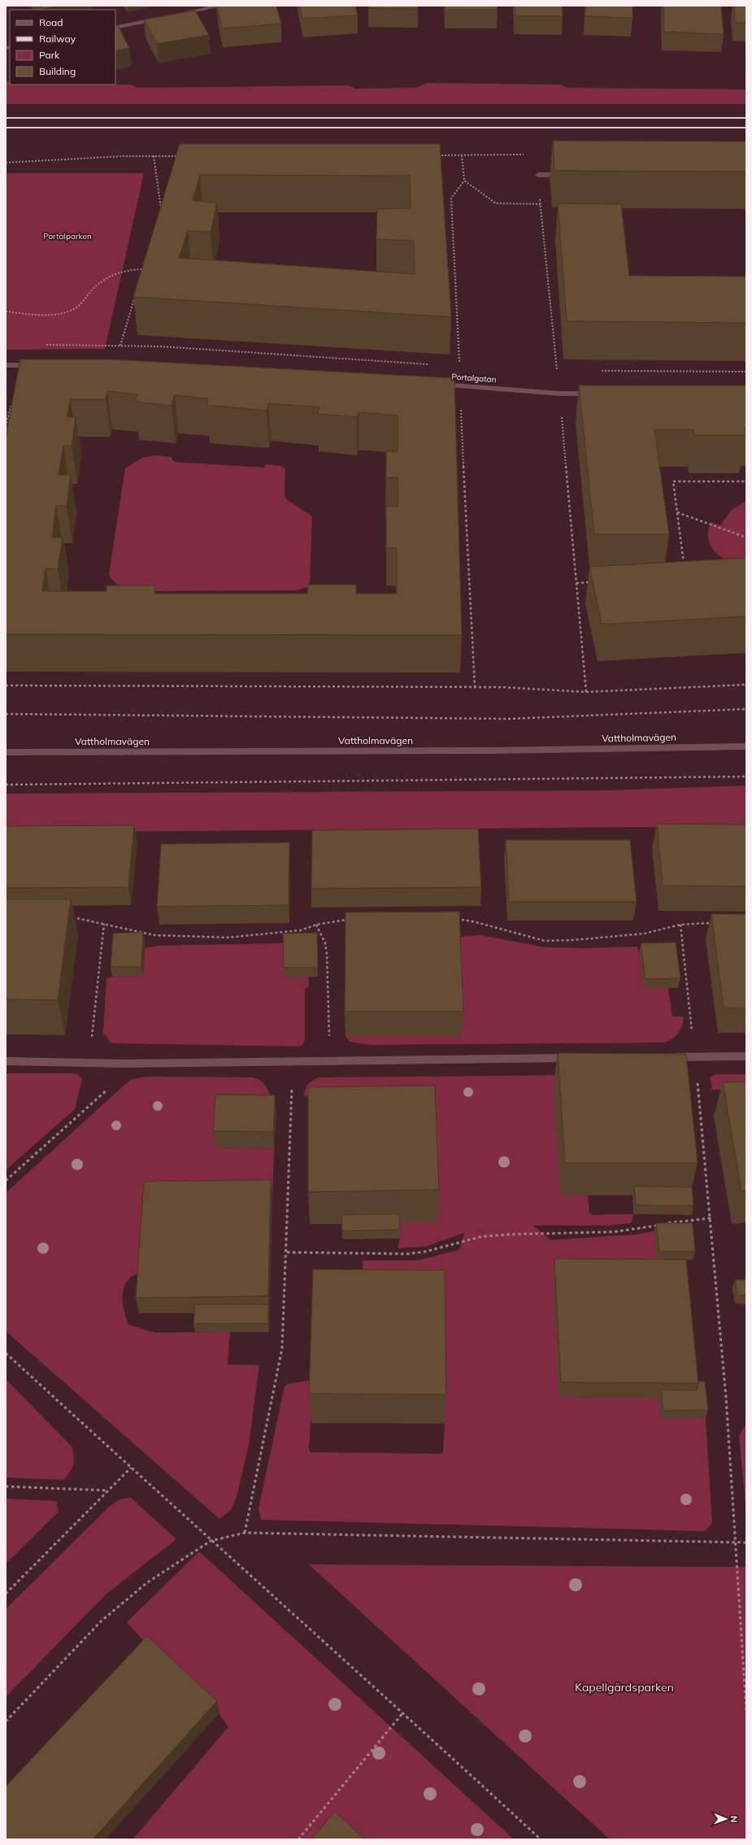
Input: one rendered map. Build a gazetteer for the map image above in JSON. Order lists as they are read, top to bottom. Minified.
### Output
{"streets":{"street":["Portalgatan","Vattholmavägen"]},"parks":["Portalparken","Kapellgärdsparken"],"legend":["Road","Railway","Park","Building"],"north":"right"}
